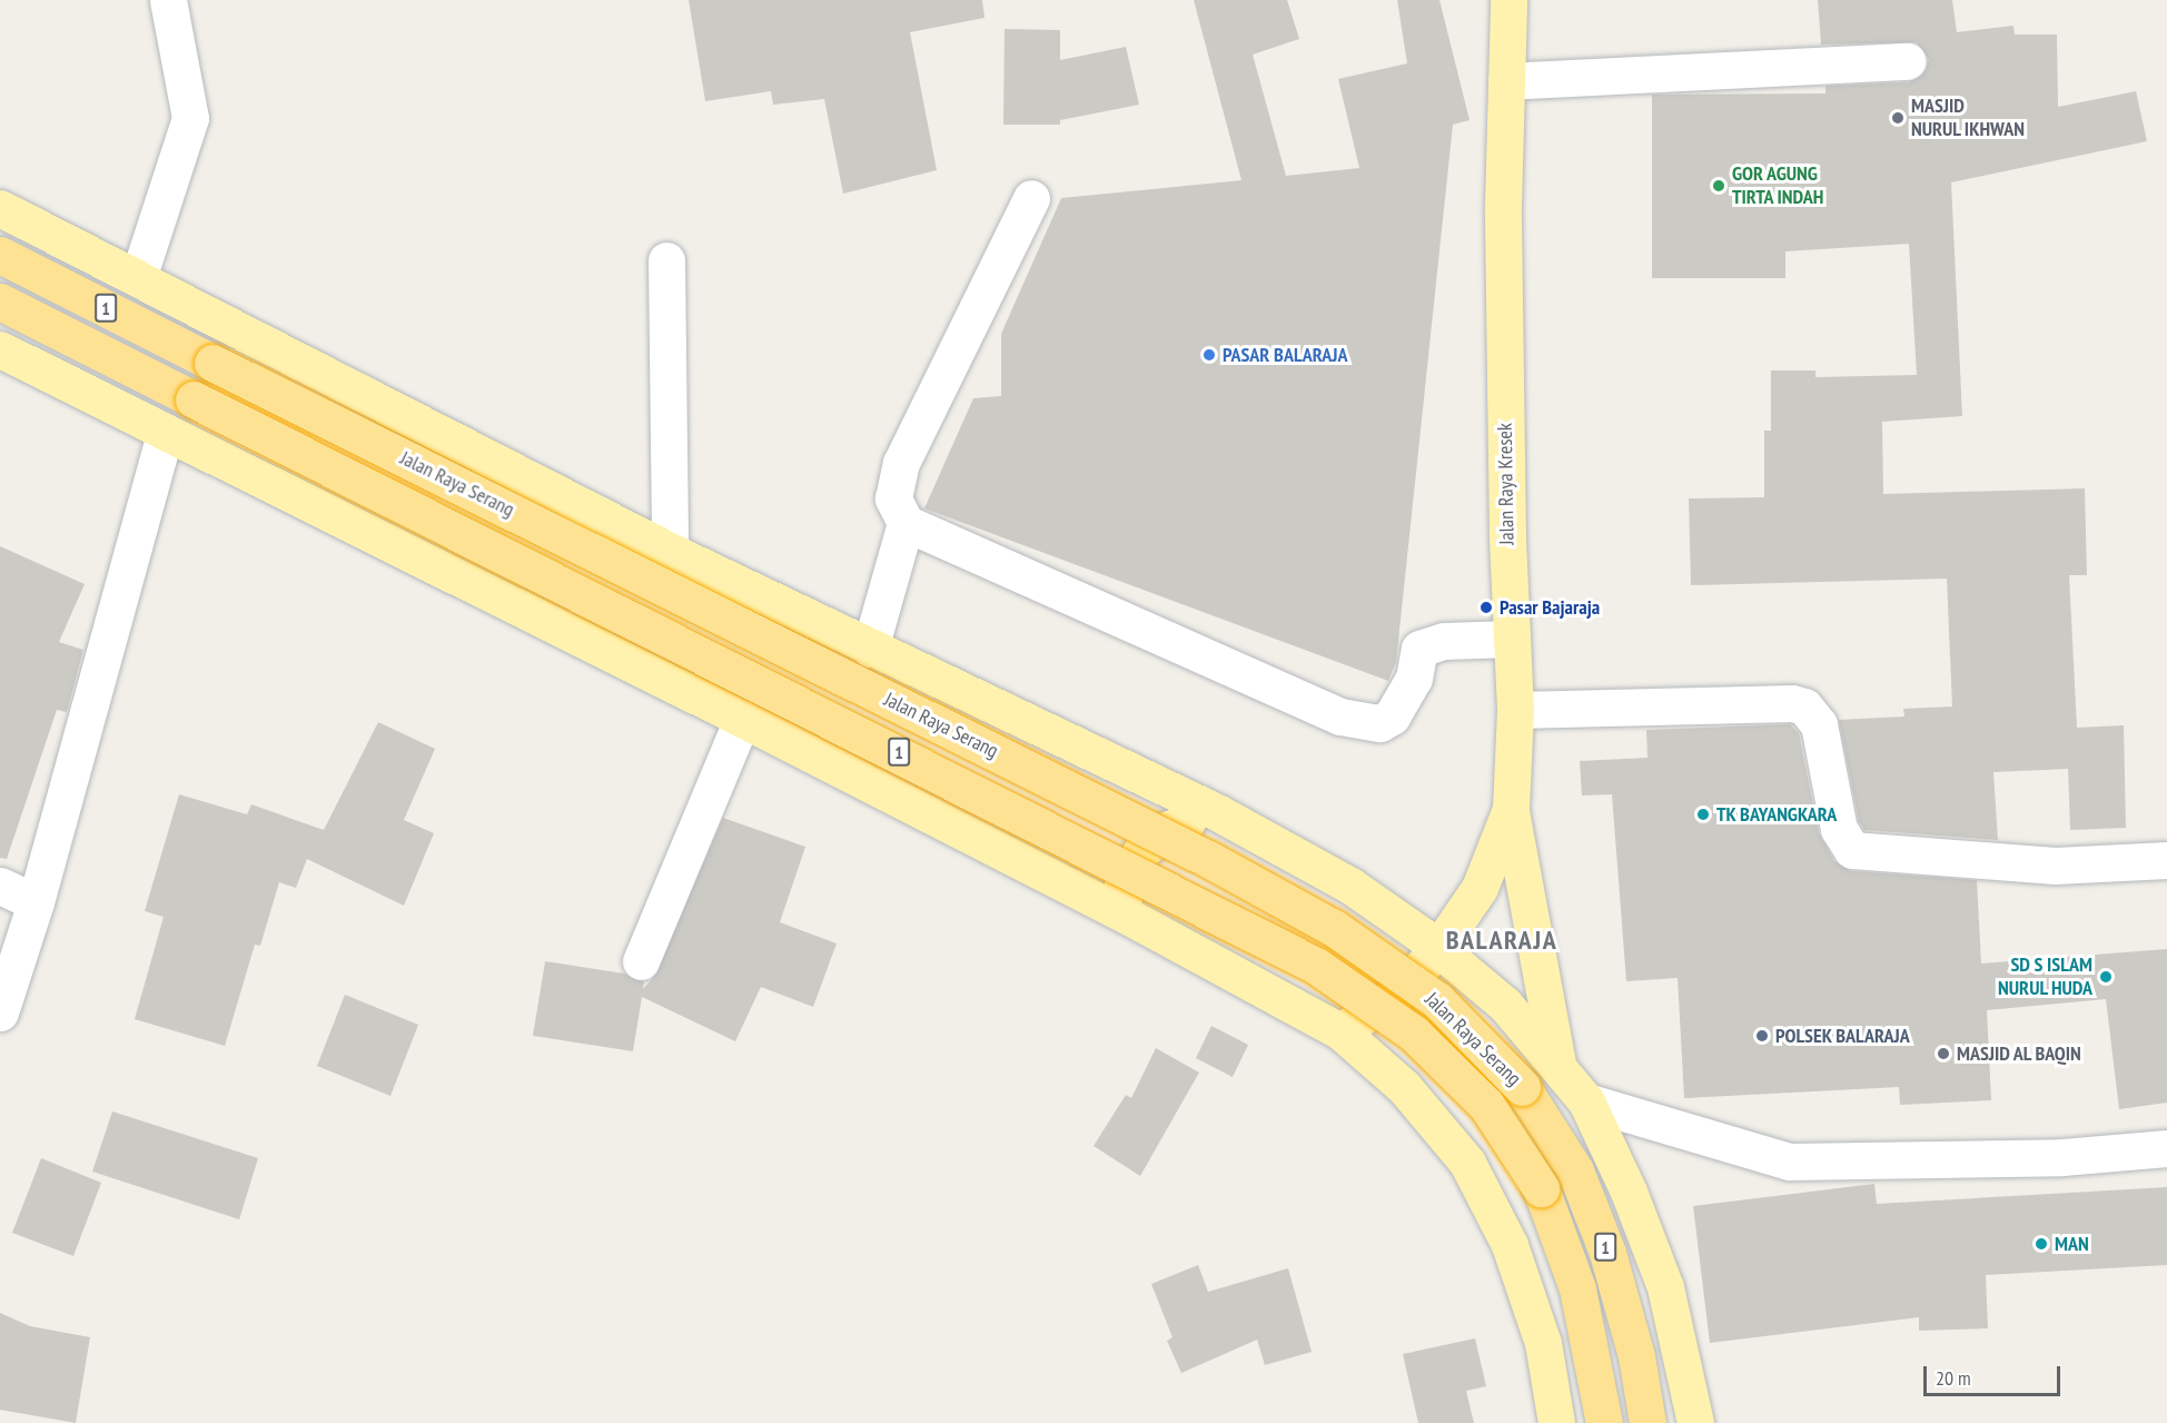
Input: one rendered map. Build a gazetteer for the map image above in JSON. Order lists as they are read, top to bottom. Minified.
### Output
{"streets":{"highway":["1","Jalan Raya Serang"],"main road":["Jalan Raya Kresek"]},"districts":["BALARAJA"],"places":["MASJID NURUL IKHWAN","GOR AGUNG TIRTA INDAH","PASAR BALARAJA","Pasar Bajaraja","TK BAYANGKARA","SD S ISLAM NURUL HUDA","POLSEK BALARAJA","MASJID AL BAQIN","MAN"],"scale_bar":"20 m"}
